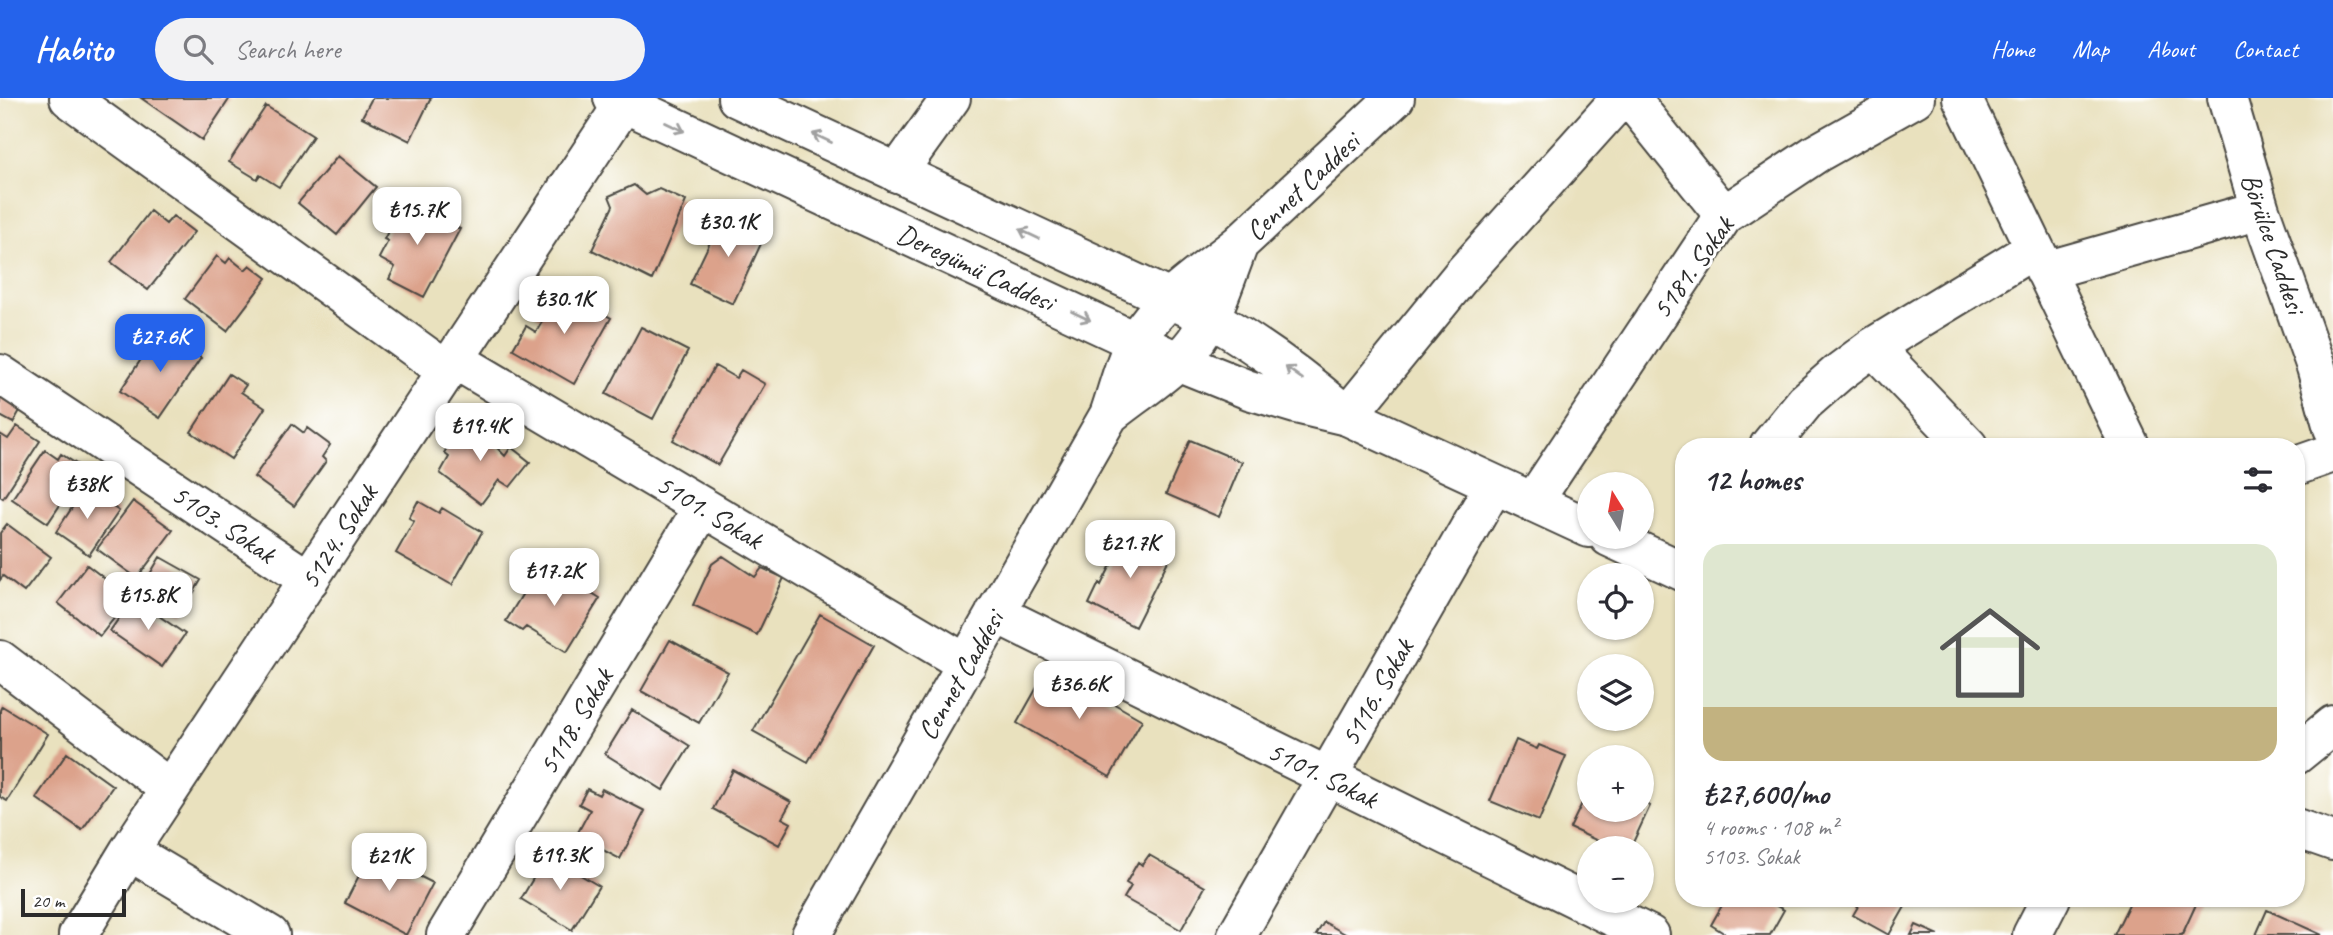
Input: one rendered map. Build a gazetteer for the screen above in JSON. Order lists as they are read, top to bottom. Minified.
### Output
{"streets":{"street":["Cennet Caddesi","Börülce Caddesi","Deregümü Caddesi","5181. Sokak","5101. Sokak","5103. Sokak","5124. Sokak","5116. Sokak","5118. Sokak"]},"crossings":[["Cennet Caddesi","Deregümü Caddesi"],["Cennet Caddesi","5101. Sokak"],["Deregümü Caddesi","5181. Sokak"],["Deregümü Caddesi","5124. Sokak"],["Deregümü Caddesi","5116. Sokak"],["5101. Sokak","5124. Sokak"],["5101. Sokak","5116. Sokak"],["5101. Sokak","5118. Sokak"],["5103. Sokak","5124. Sokak"]],"scale_bar":"20 m","north":"top","page":{"header":"Habito","search":"Search here","nav":["Home","Map","About","Contact"],"price":["₺15.7K","₺30.1K","₺30.1K","₺27.6K","₺19.4K","₺38K","₺21.7K","₺17.2K","₺15.8K","₺36.6K","₺19.3K","₺21K"],"heading":"12 homes","map_buttons":["+","−"],"list":[{"name":"₺27,600/mo","note":"4 rooms · 108 m² · 5103. Sokak"}],"scale":"20 m"}}
